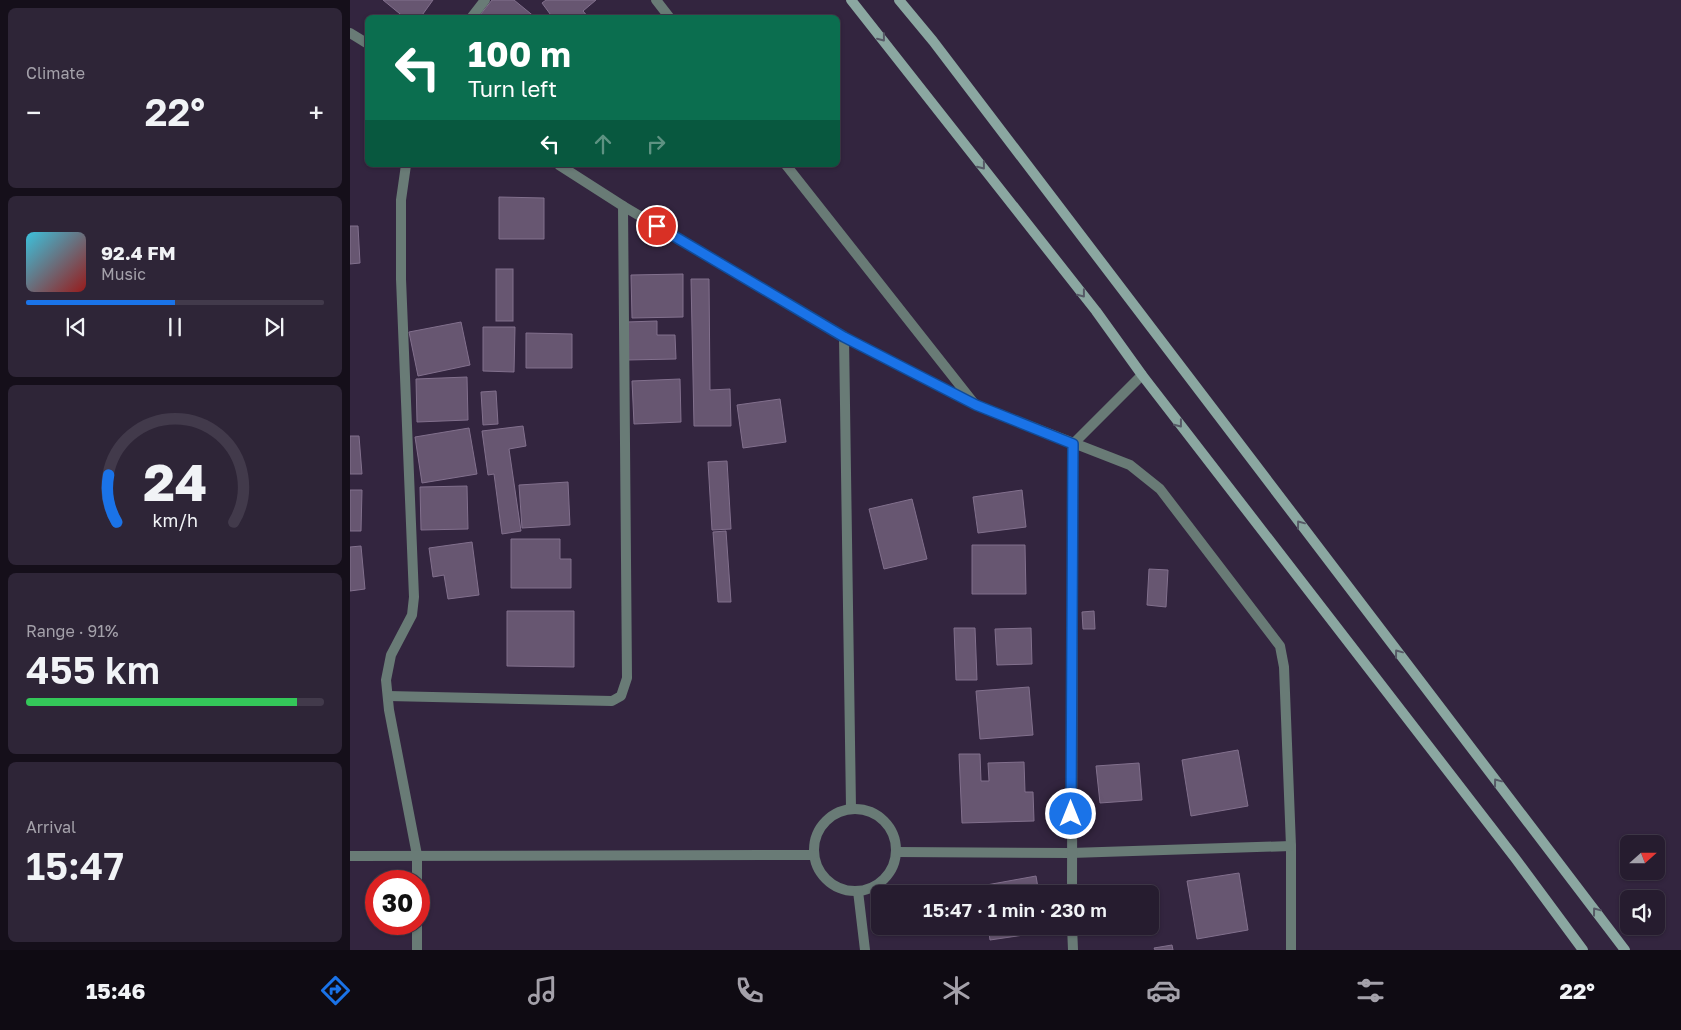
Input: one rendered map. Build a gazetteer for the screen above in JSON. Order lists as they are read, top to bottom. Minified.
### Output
{"north":"right","page":{"tile":["Climate",["Range · 91%","455 km"],["Arrival","15:47"]],"turn":["100 m","Turn left"],"heat":["−","22°","+"],"song":["92.4 FM","Music"],"limit":"30","trip":"15:47 · 1 min · 230 m","tabs":["15:46","22°"],"gauge":["24","km/h"]}}
